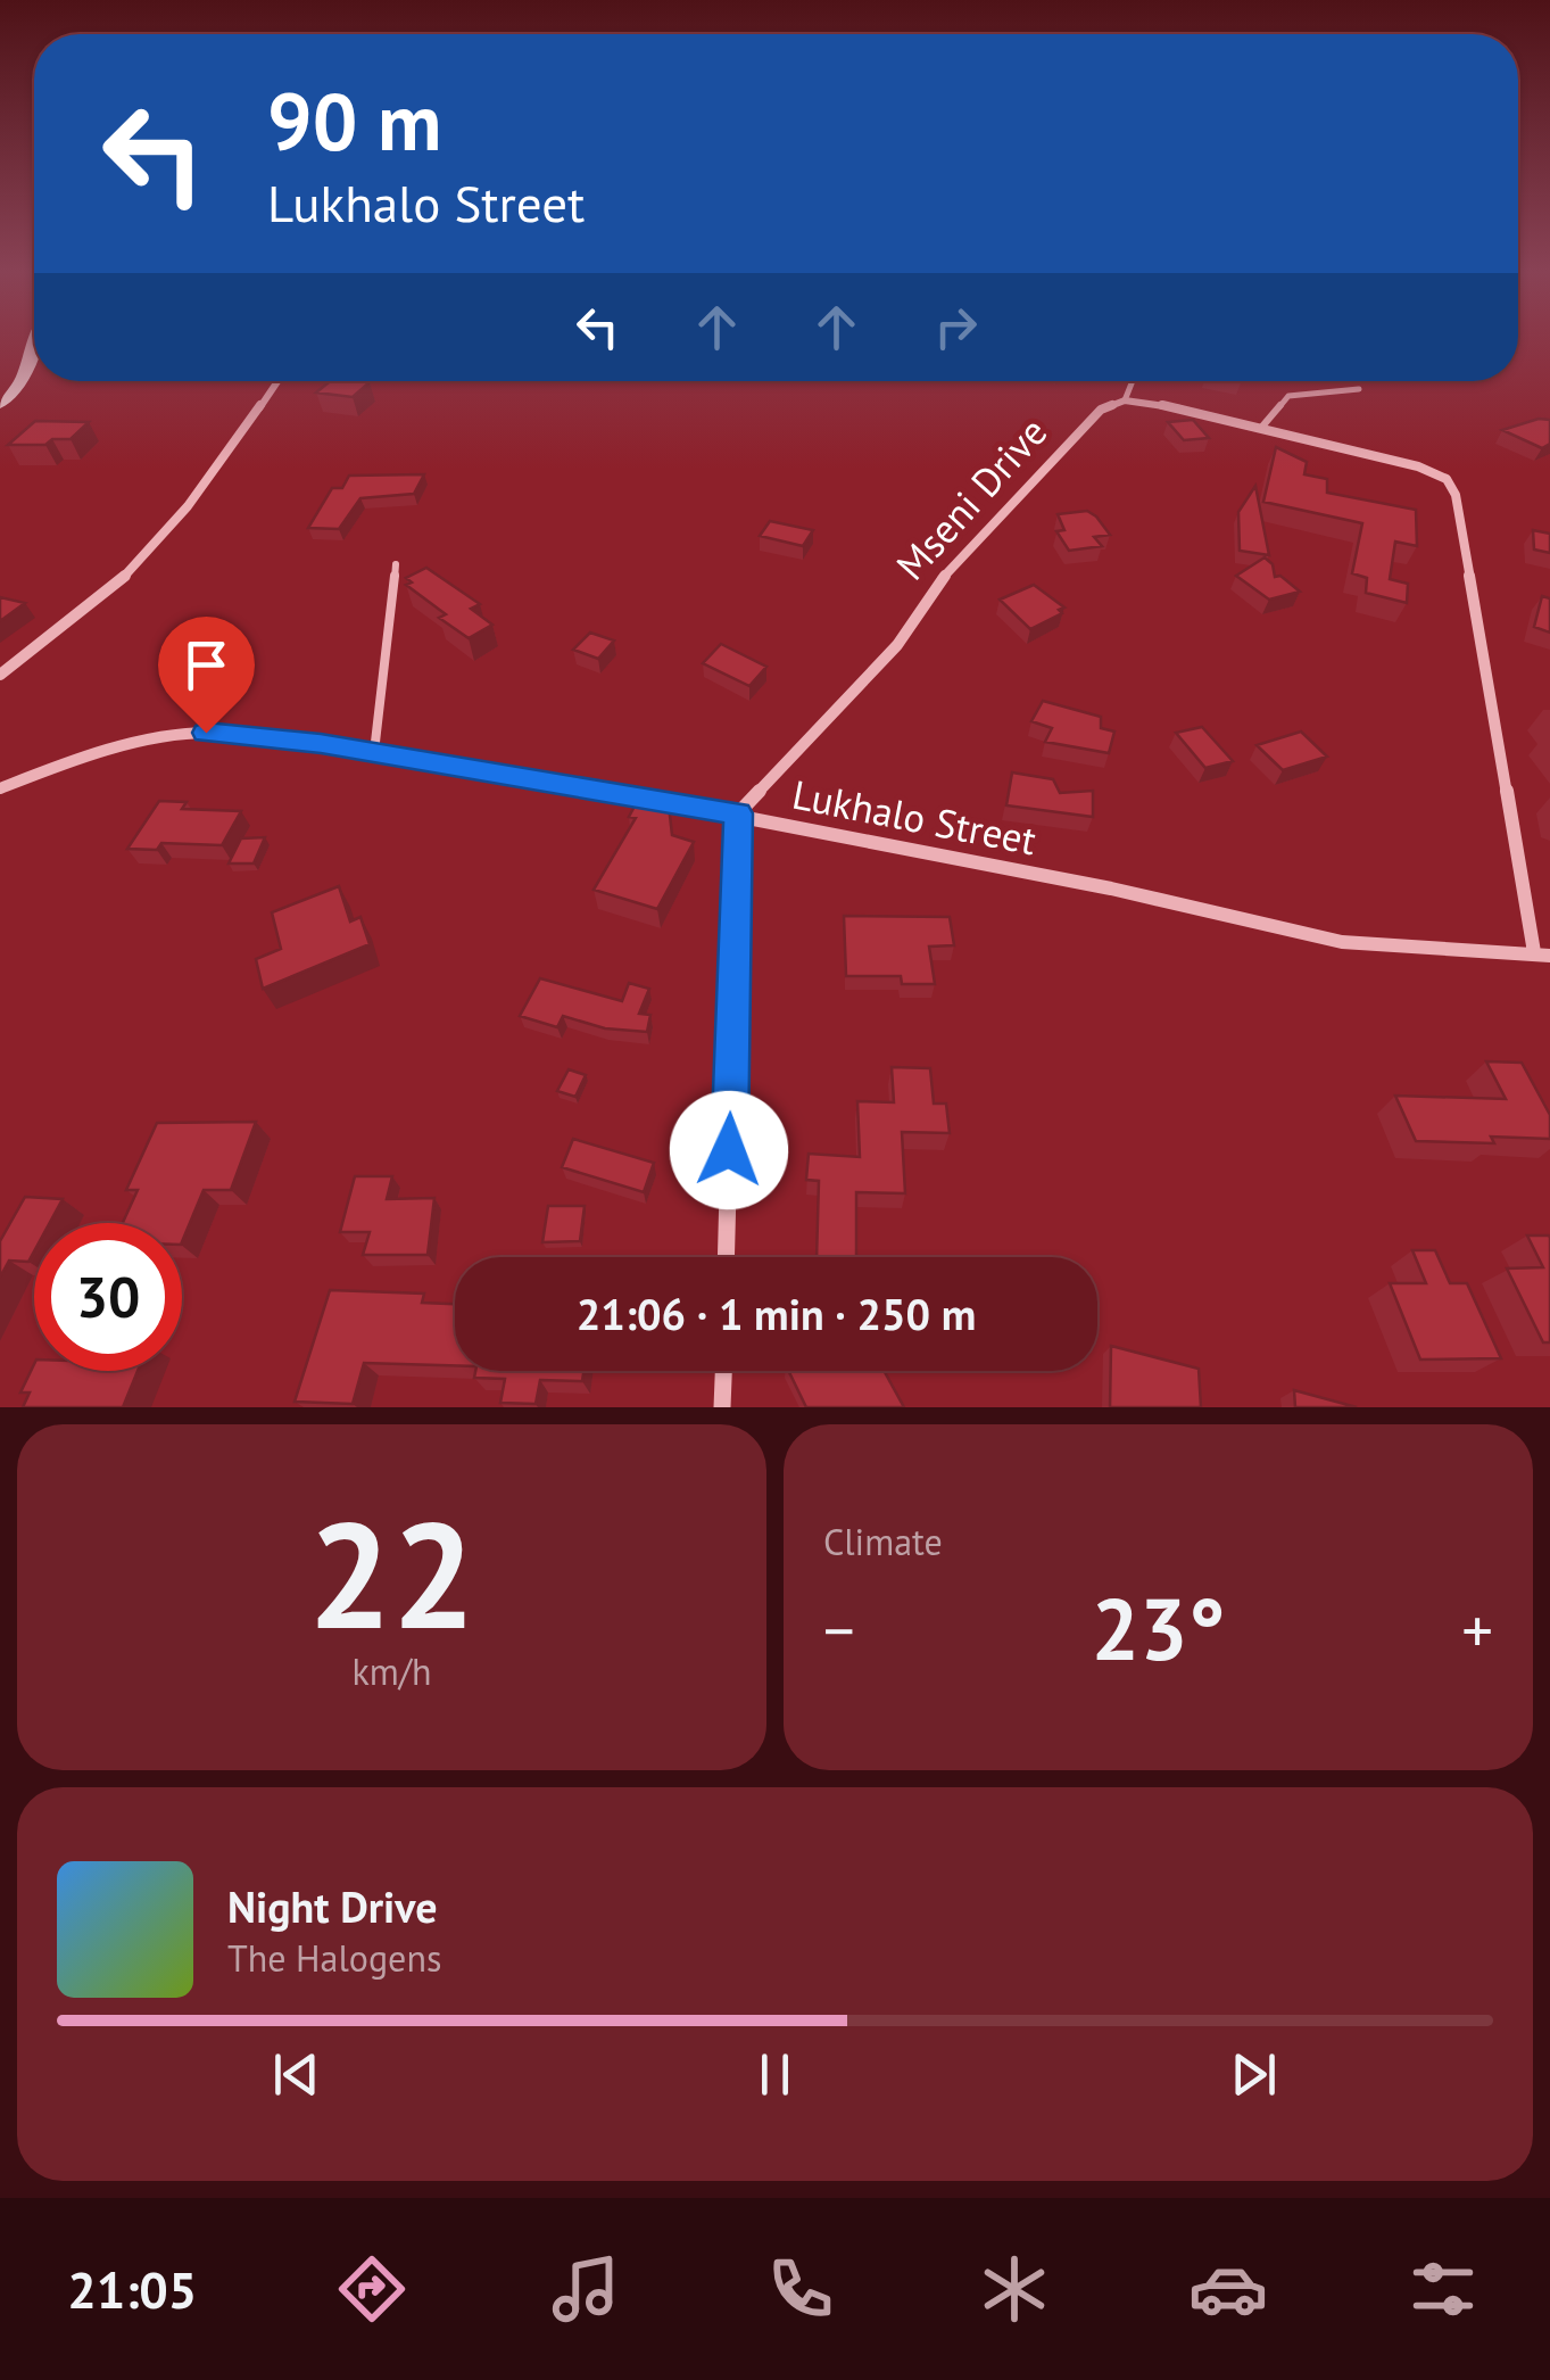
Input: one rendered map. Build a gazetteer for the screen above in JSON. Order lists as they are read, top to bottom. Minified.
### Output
{"streets":{"street":["Mseni Drive","Lukhalo Street"]},"crossings":[["Mseni Drive","Lukhalo Street"]],"page":{"turn":["90 m","Lukhalo Street"],"limit":"30","trip":"21:06 · 1 min · 250 m","tile":[["22","km/h"],"Climate"],"heat":["−","23°","+"],"song":["Night Drive","The Halogens"],"tabs":"21:05"}}
